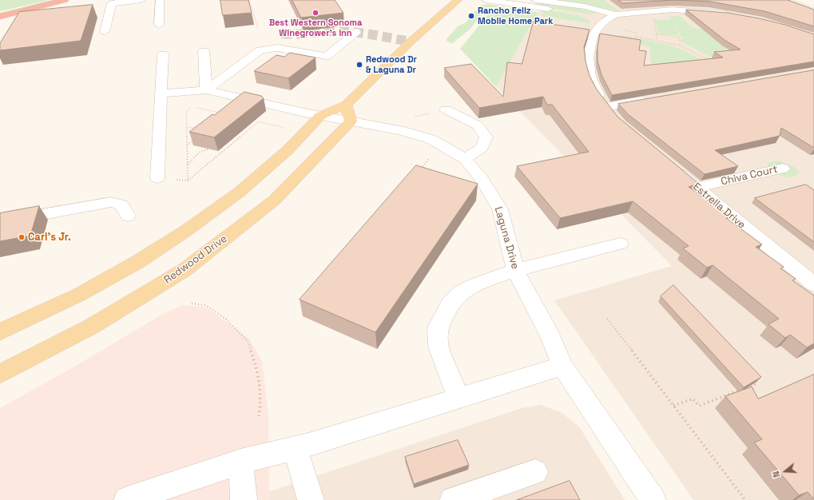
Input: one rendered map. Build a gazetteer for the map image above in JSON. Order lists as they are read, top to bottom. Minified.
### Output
{"streets":{"main road":["Redwood Drive"],"street":["Chiva Court","Estrella Drive","Laguna Drive"]},"crossings":[["Chiva Court","Estrella Drive"],["Laguna Drive","Redwood Drive"]],"places":["Best Western Sonoma Winegrower's Inn","Rancho Feliz Mobile Home Park","Redwood Dr & Laguna Dr","Carl's Jr."],"north":"left"}
